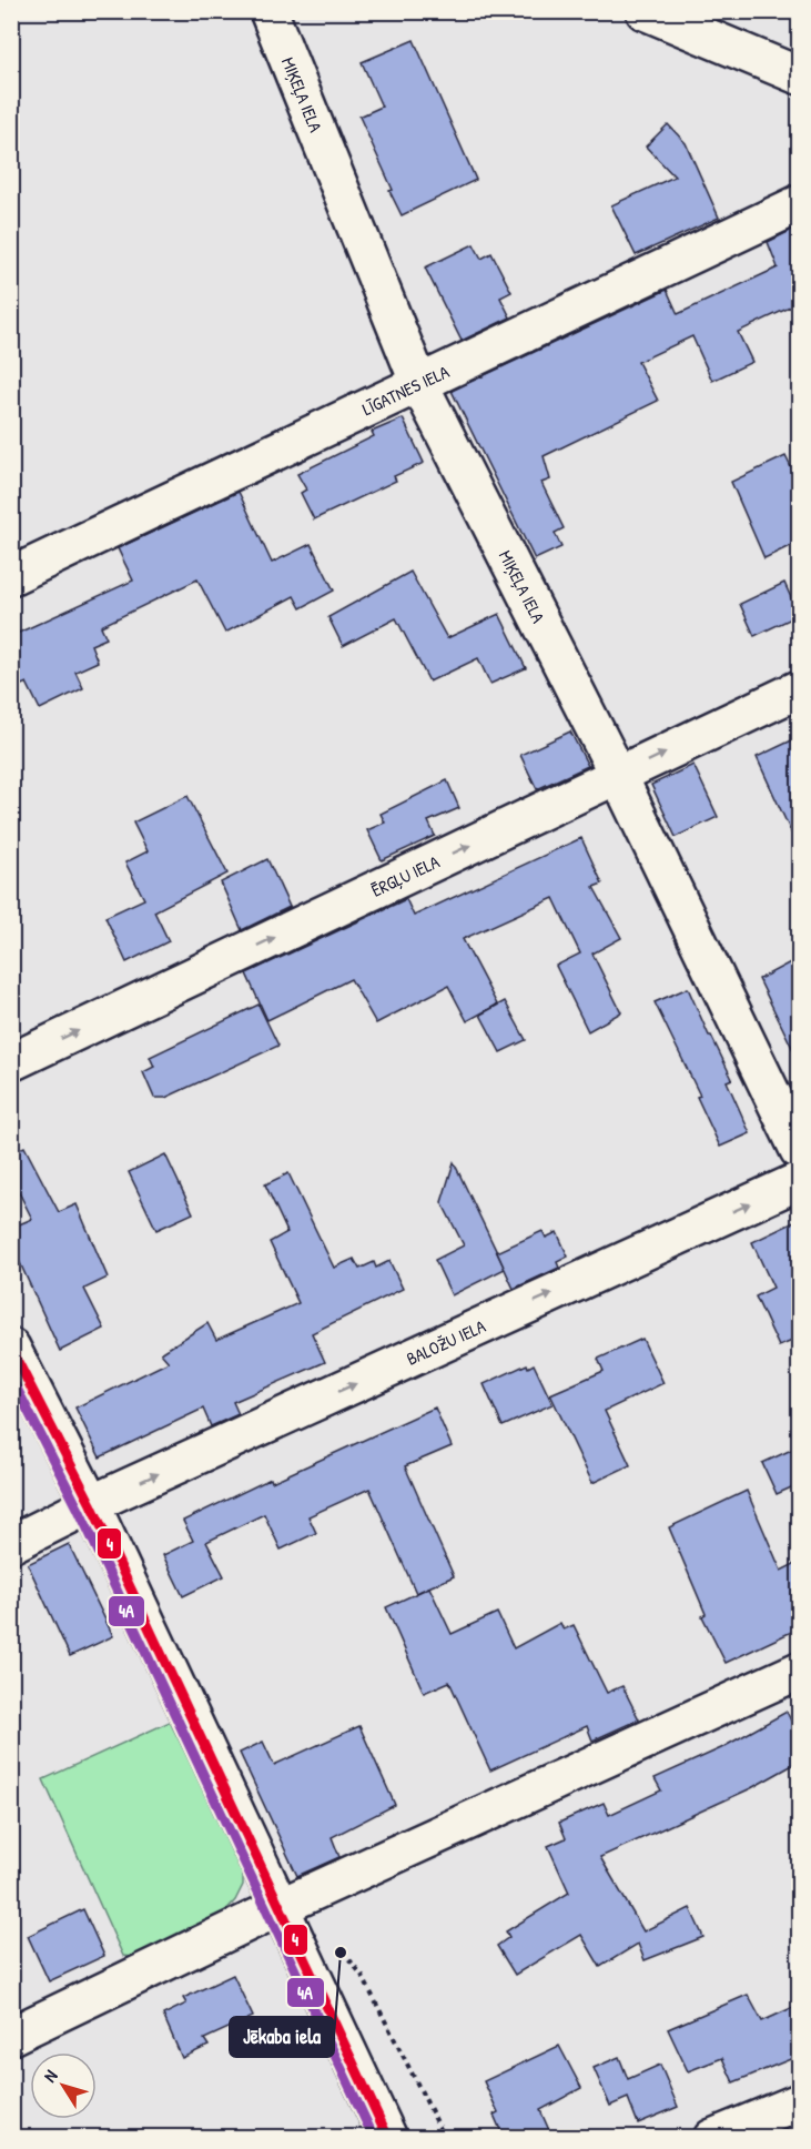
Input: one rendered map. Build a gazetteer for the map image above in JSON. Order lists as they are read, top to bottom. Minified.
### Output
{"streets":{"street":["MIĶEĻA IELA","LĪGATNES IELA","ĒRGĻU IELA","BALOŽU IELA"]},"crossings":[["MIĶEĻA IELA","LĪGATNES IELA"],["MIĶEĻA IELA","ĒRGĻU IELA"]],"one_way":["ĒRGĻU IELA","BALOŽU IELA"],"places":["Jēkaba iela"],"lines":["transit line 4","transit line 4A"],"north":"top left"}
